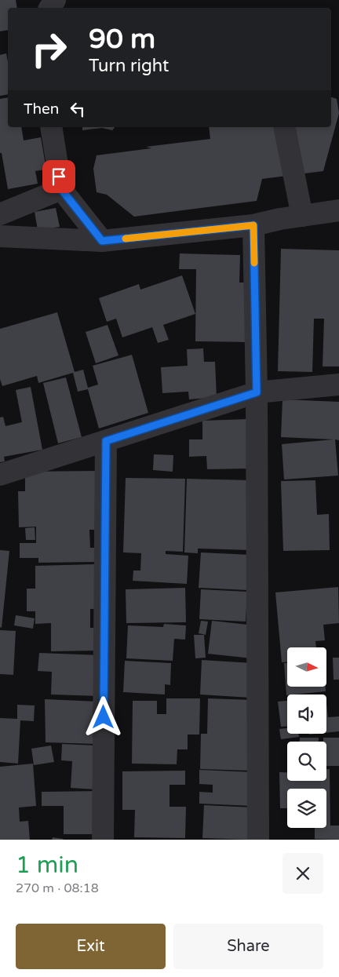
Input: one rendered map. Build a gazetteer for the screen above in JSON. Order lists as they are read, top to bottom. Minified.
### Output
{"north":"right","page":{"turn":["90 m","Turn right"],"then":"Then","heading":["1 min","270 m · 08:18"],"buttons":["Exit","Share"]}}
